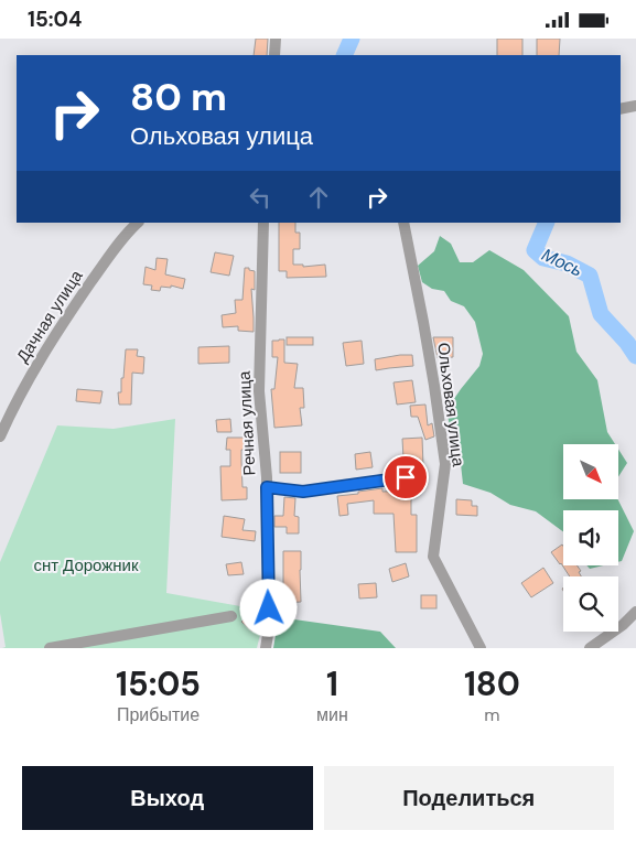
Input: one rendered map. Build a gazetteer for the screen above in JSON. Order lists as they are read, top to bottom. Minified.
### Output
{"streets":{"street":["Дачная улица","Ольховая улица","Речная улица"]},"water":["Мось"],"parks":["снт Дорожник"],"north":"bottom right","page":{"status":"15:04","turn":["80 m","Ольховая улица"],"eta":["15:05","Прибытие","1","мин","180","m"],"buttons":["Выход","Поделиться"]}}
